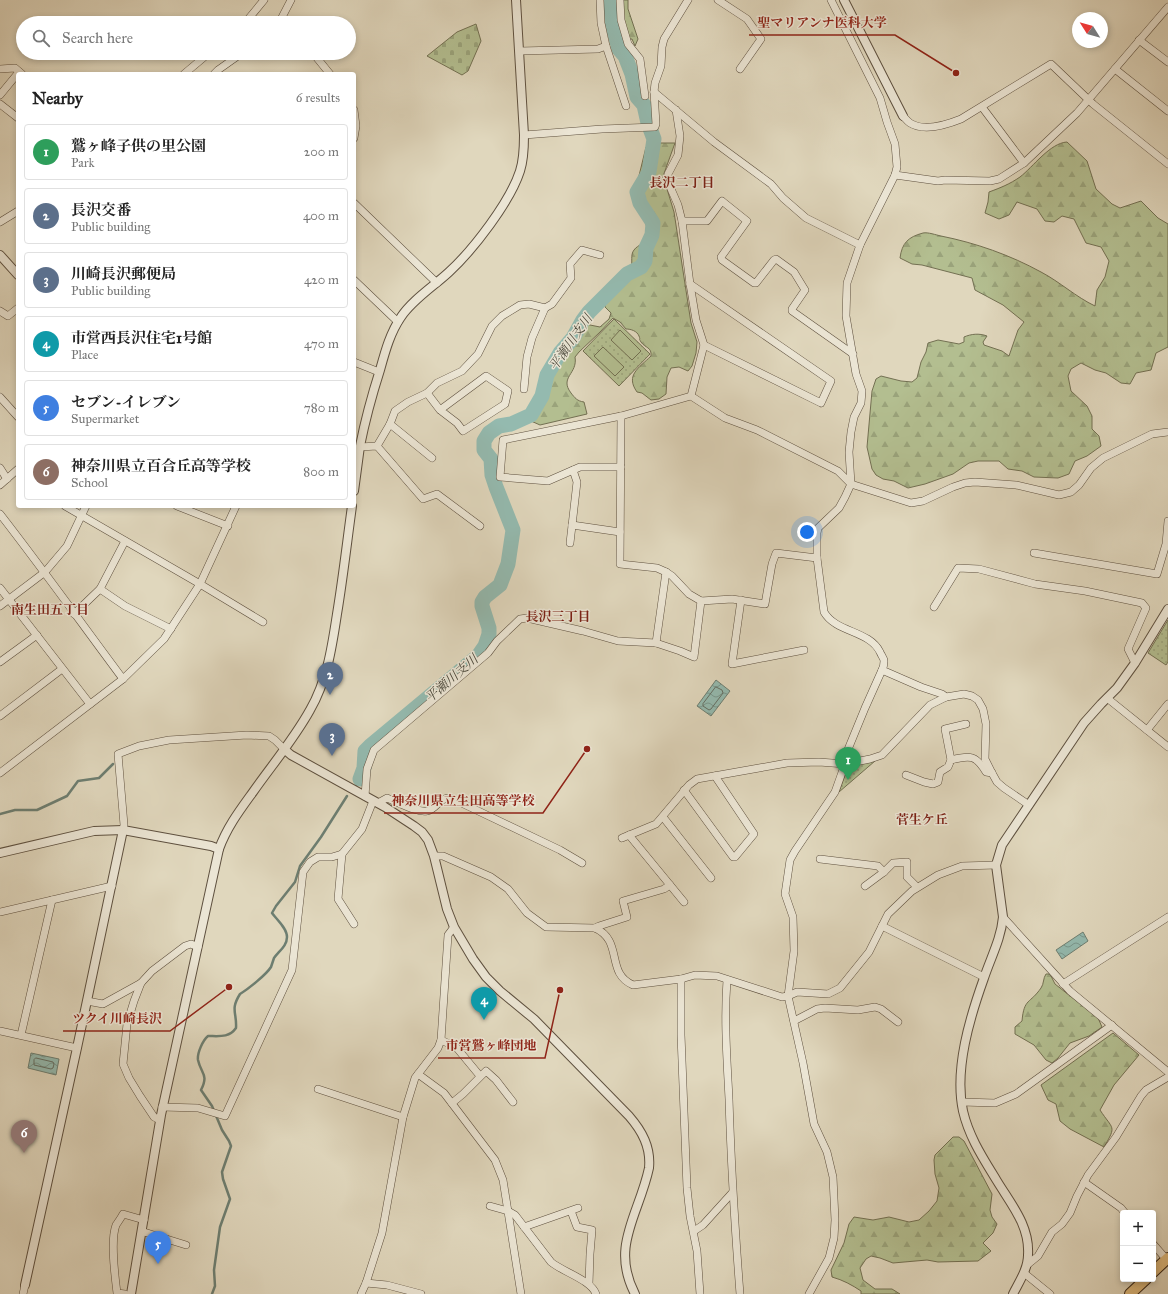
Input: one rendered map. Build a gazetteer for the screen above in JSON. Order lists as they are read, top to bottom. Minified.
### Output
{"districts":["長沢二丁目","南生田五丁目","長沢三丁目","菅生ケ丘"],"water":["平瀬川支川"],"places":["聖マリアンナ医科大学","神奈川県立生田高等学校","ツクイ川崎長沢","市営鷲ヶ峰団地"],"north":"top left","page":{"search":"Search here","heading":["Nearby","6 results"],"list":[{"mark":"1","name":"鷲ヶ峰子供の里公園","note":"Park","value":"200 m"},{"mark":"2","name":"長沢交番","note":"Public building","value":"400 m"},{"mark":"3","name":"川崎長沢郵便局","note":"Public building","value":"420 m"},{"mark":"4","name":"市営西長沢住宅1号館","note":"Place","value":"470 m"},{"mark":"5","name":"セブン-イレブン","note":"Supermarket","value":"780 m"},{"mark":"6","name":"神奈川県立百合丘高等学校","note":"School","value":"800 m"}],"pins":["2","3","1","4","6","5"],"map_buttons":["+","−"]}}
